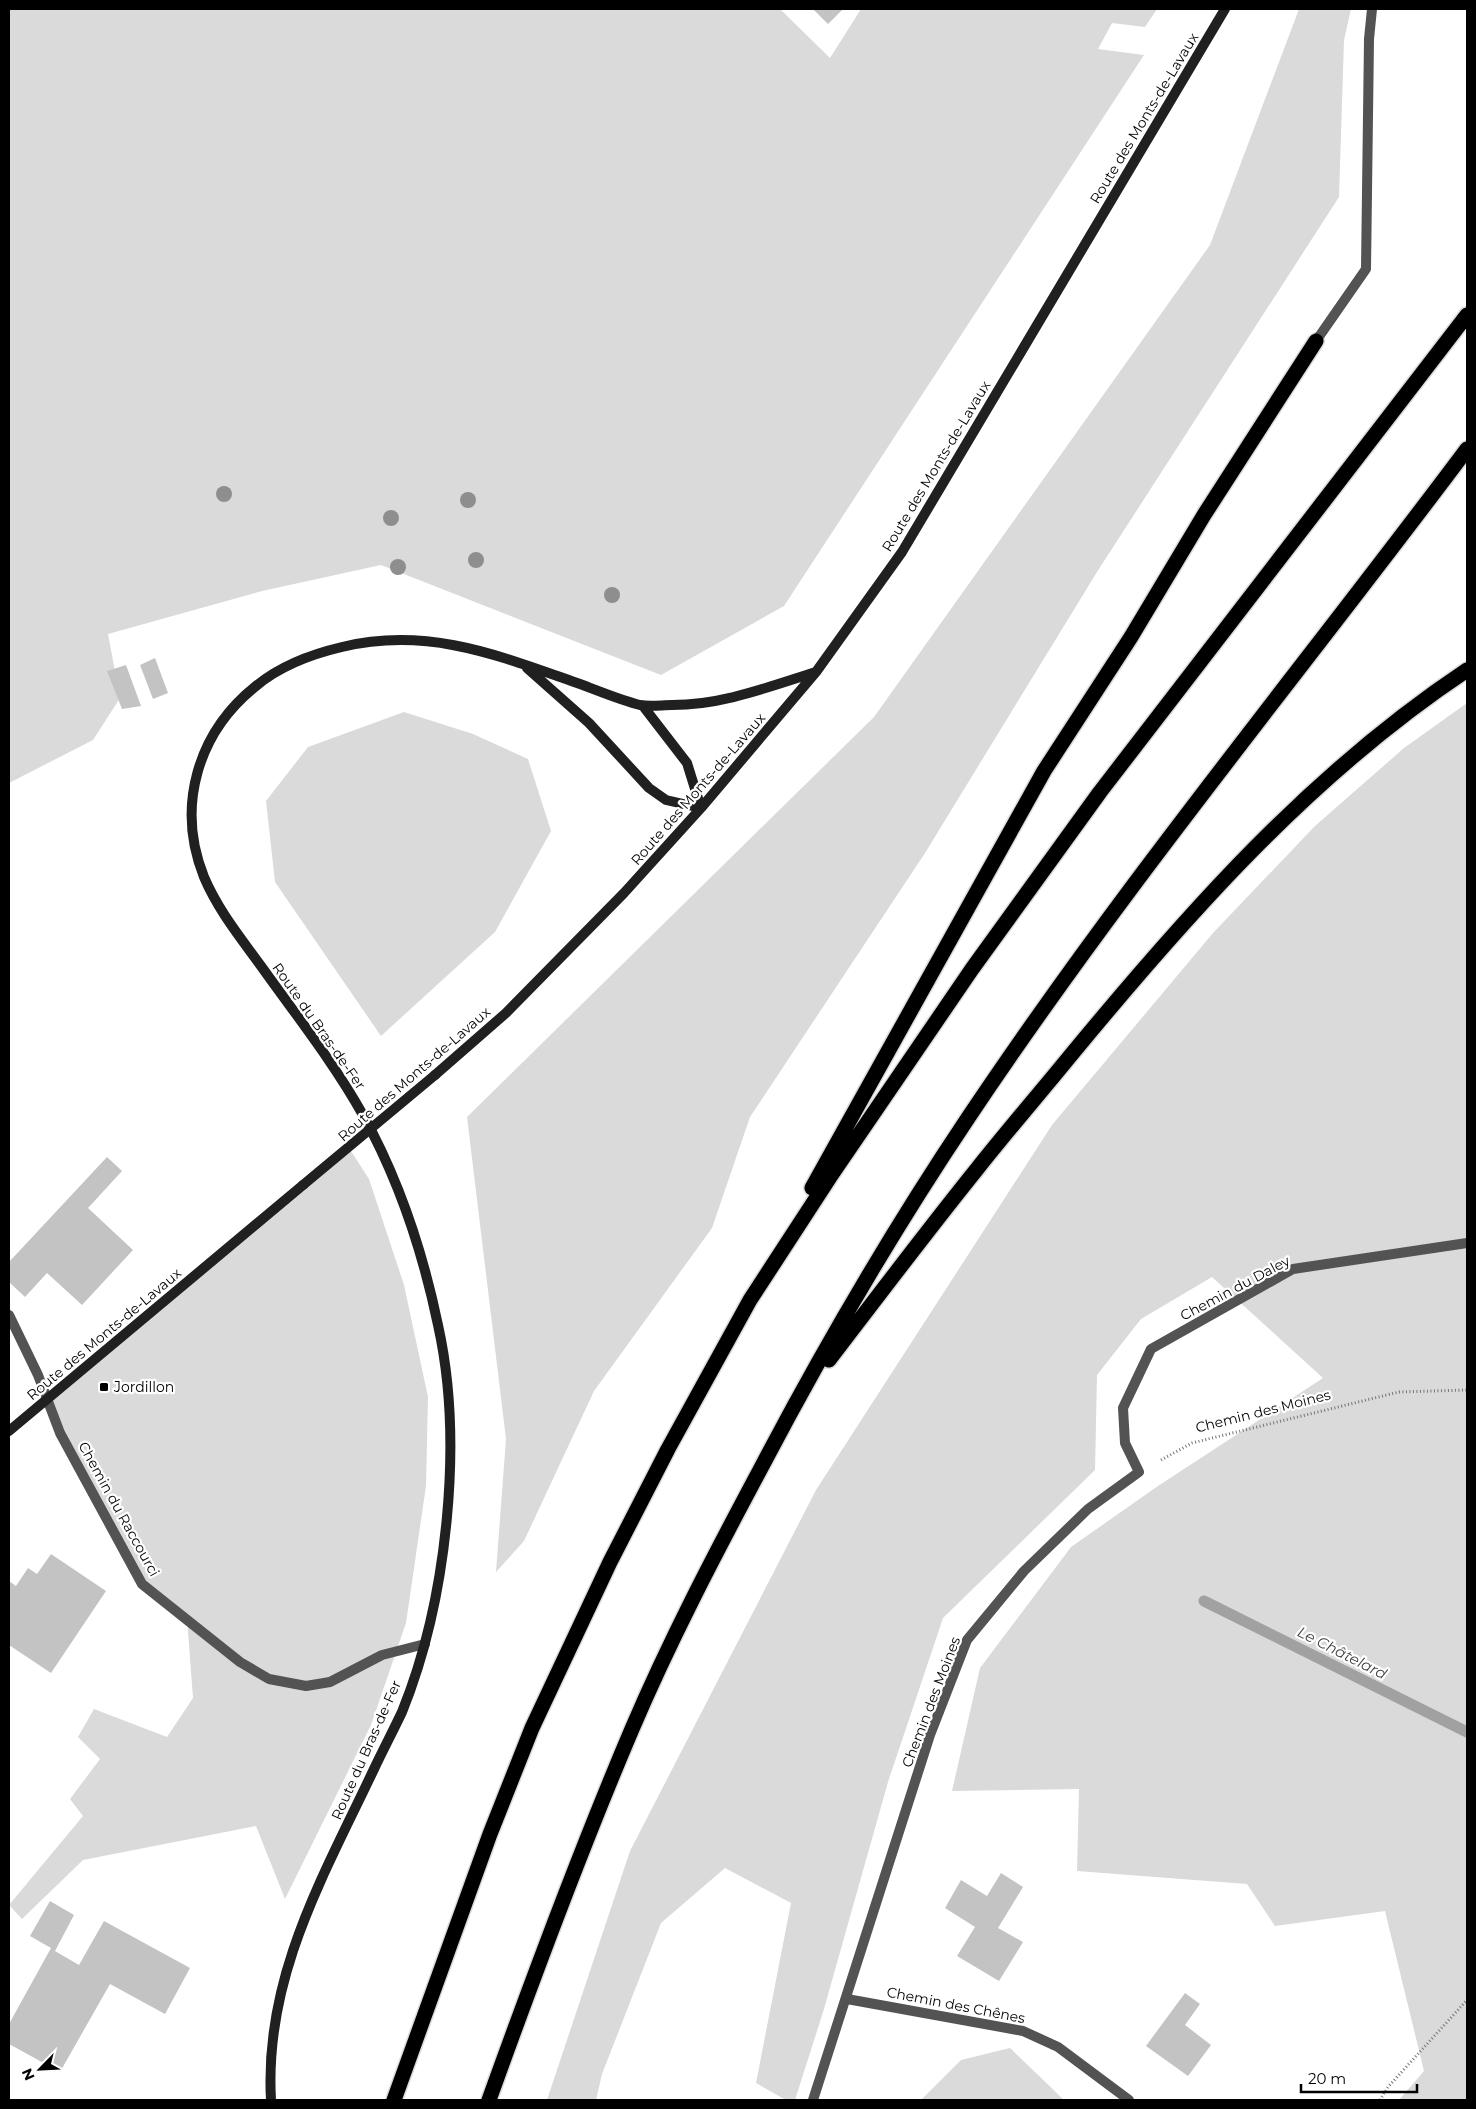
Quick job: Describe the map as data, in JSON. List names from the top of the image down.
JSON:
{
  "streets": {
    "street": [
      "Route des Monts-de-Lavaux",
      "Route du Bras-de-Fer",
      "Chemin du Daley",
      "Chemin des Moines",
      "Chemin du Raccourci",
      "Chemin des Chênes"
    ]
  },
  "crossings": [
    ["Route des Monts-de-Lavaux", "Route du Bras-de-Fer"],
    ["Route des Monts-de-Lavaux", "Chemin du Raccourci"],
    ["Route du Bras-de-Fer", "Chemin du Raccourci"],
    ["Chemin du Daley", "Chemin des Moines"],
    ["Chemin des Moines", "Chemin des Chênes"]
  ],
  "water": ["Le Châtelard"],
  "places": {
    "transit": ["Jordillon"]
  },
  "scale_bar": "20 m",
  "north": "bottom left"
}
